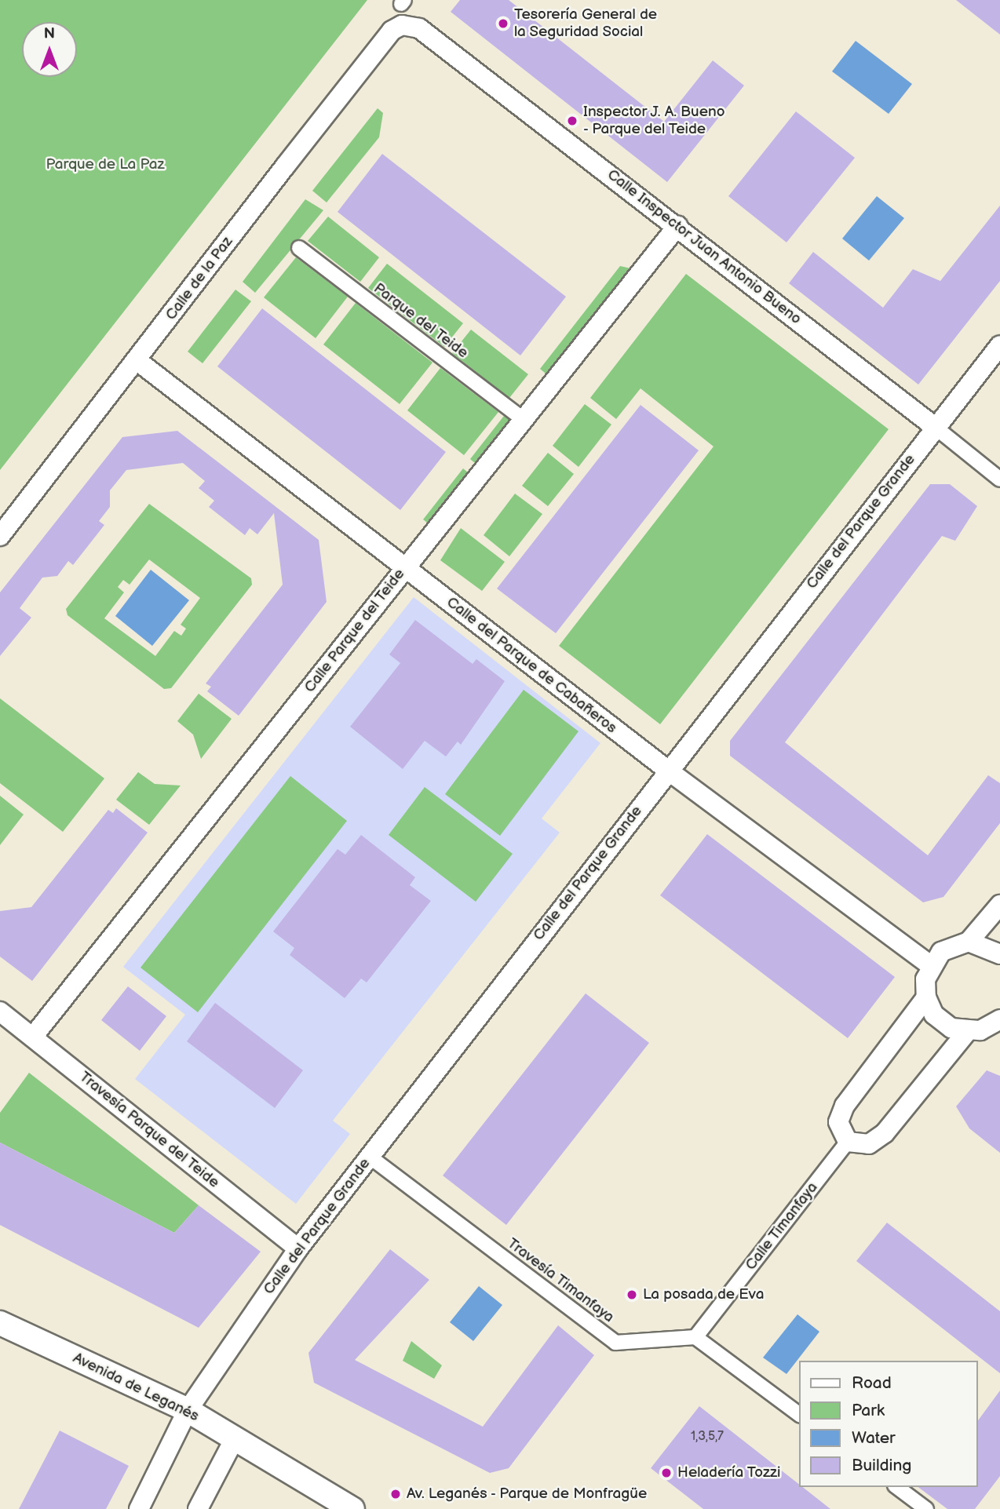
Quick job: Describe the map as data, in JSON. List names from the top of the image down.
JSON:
{
  "streets": {
    "street": [
      "Calle Inspector Juan Antonio Bueno",
      "Calle de la Paz",
      "Parque del Teide",
      "Calle del Parque Grande",
      "Calle Parque del Teide",
      "Calle del Parque de Cabañeros",
      "Travesía Parque del Teide",
      "Calle Timanfaya",
      "Travesía Timanfaya",
      "Avenida de Leganés"
    ]
  },
  "crossings": [
    ["Calle Inspector Juan Antonio Bueno", "Calle de la Paz"],
    ["Calle Inspector Juan Antonio Bueno", "Calle del Parque Grande"],
    ["Calle Inspector Juan Antonio Bueno", "Calle Parque del Teide"],
    ["Calle de la Paz", "Calle del Parque de Cabañeros"],
    ["Parque del Teide", "Calle Parque del Teide"],
    ["Calle del Parque Grande", "Calle del Parque de Cabañeros"],
    ["Calle del Parque Grande", "Travesía Parque del Teide"],
    ["Calle del Parque Grande", "Travesía Timanfaya"],
    ["Calle del Parque Grande", "Avenida de Leganés"],
    ["Calle Parque del Teide", "Calle del Parque de Cabañeros"],
    ["Calle Parque del Teide", "Travesía Parque del Teide"],
    ["Calle Timanfaya", "Travesía Timanfaya"]
  ],
  "parks": ["Parque de La Paz"],
  "places": [
    "Tesorería General de la Seguridad Social",
    "Inspector J. A. Bueno - Parque del Teide",
    "La posada de Eva",
    "Heladería Tozzi",
    "Av. Leganés - Parque de Monfragüe"
  ],
  "house_numbers": ["1,3,5,7"],
  "legend": [
    "Road",
    "Park",
    "Water",
    "Building"
  ],
  "north": "top"
}
